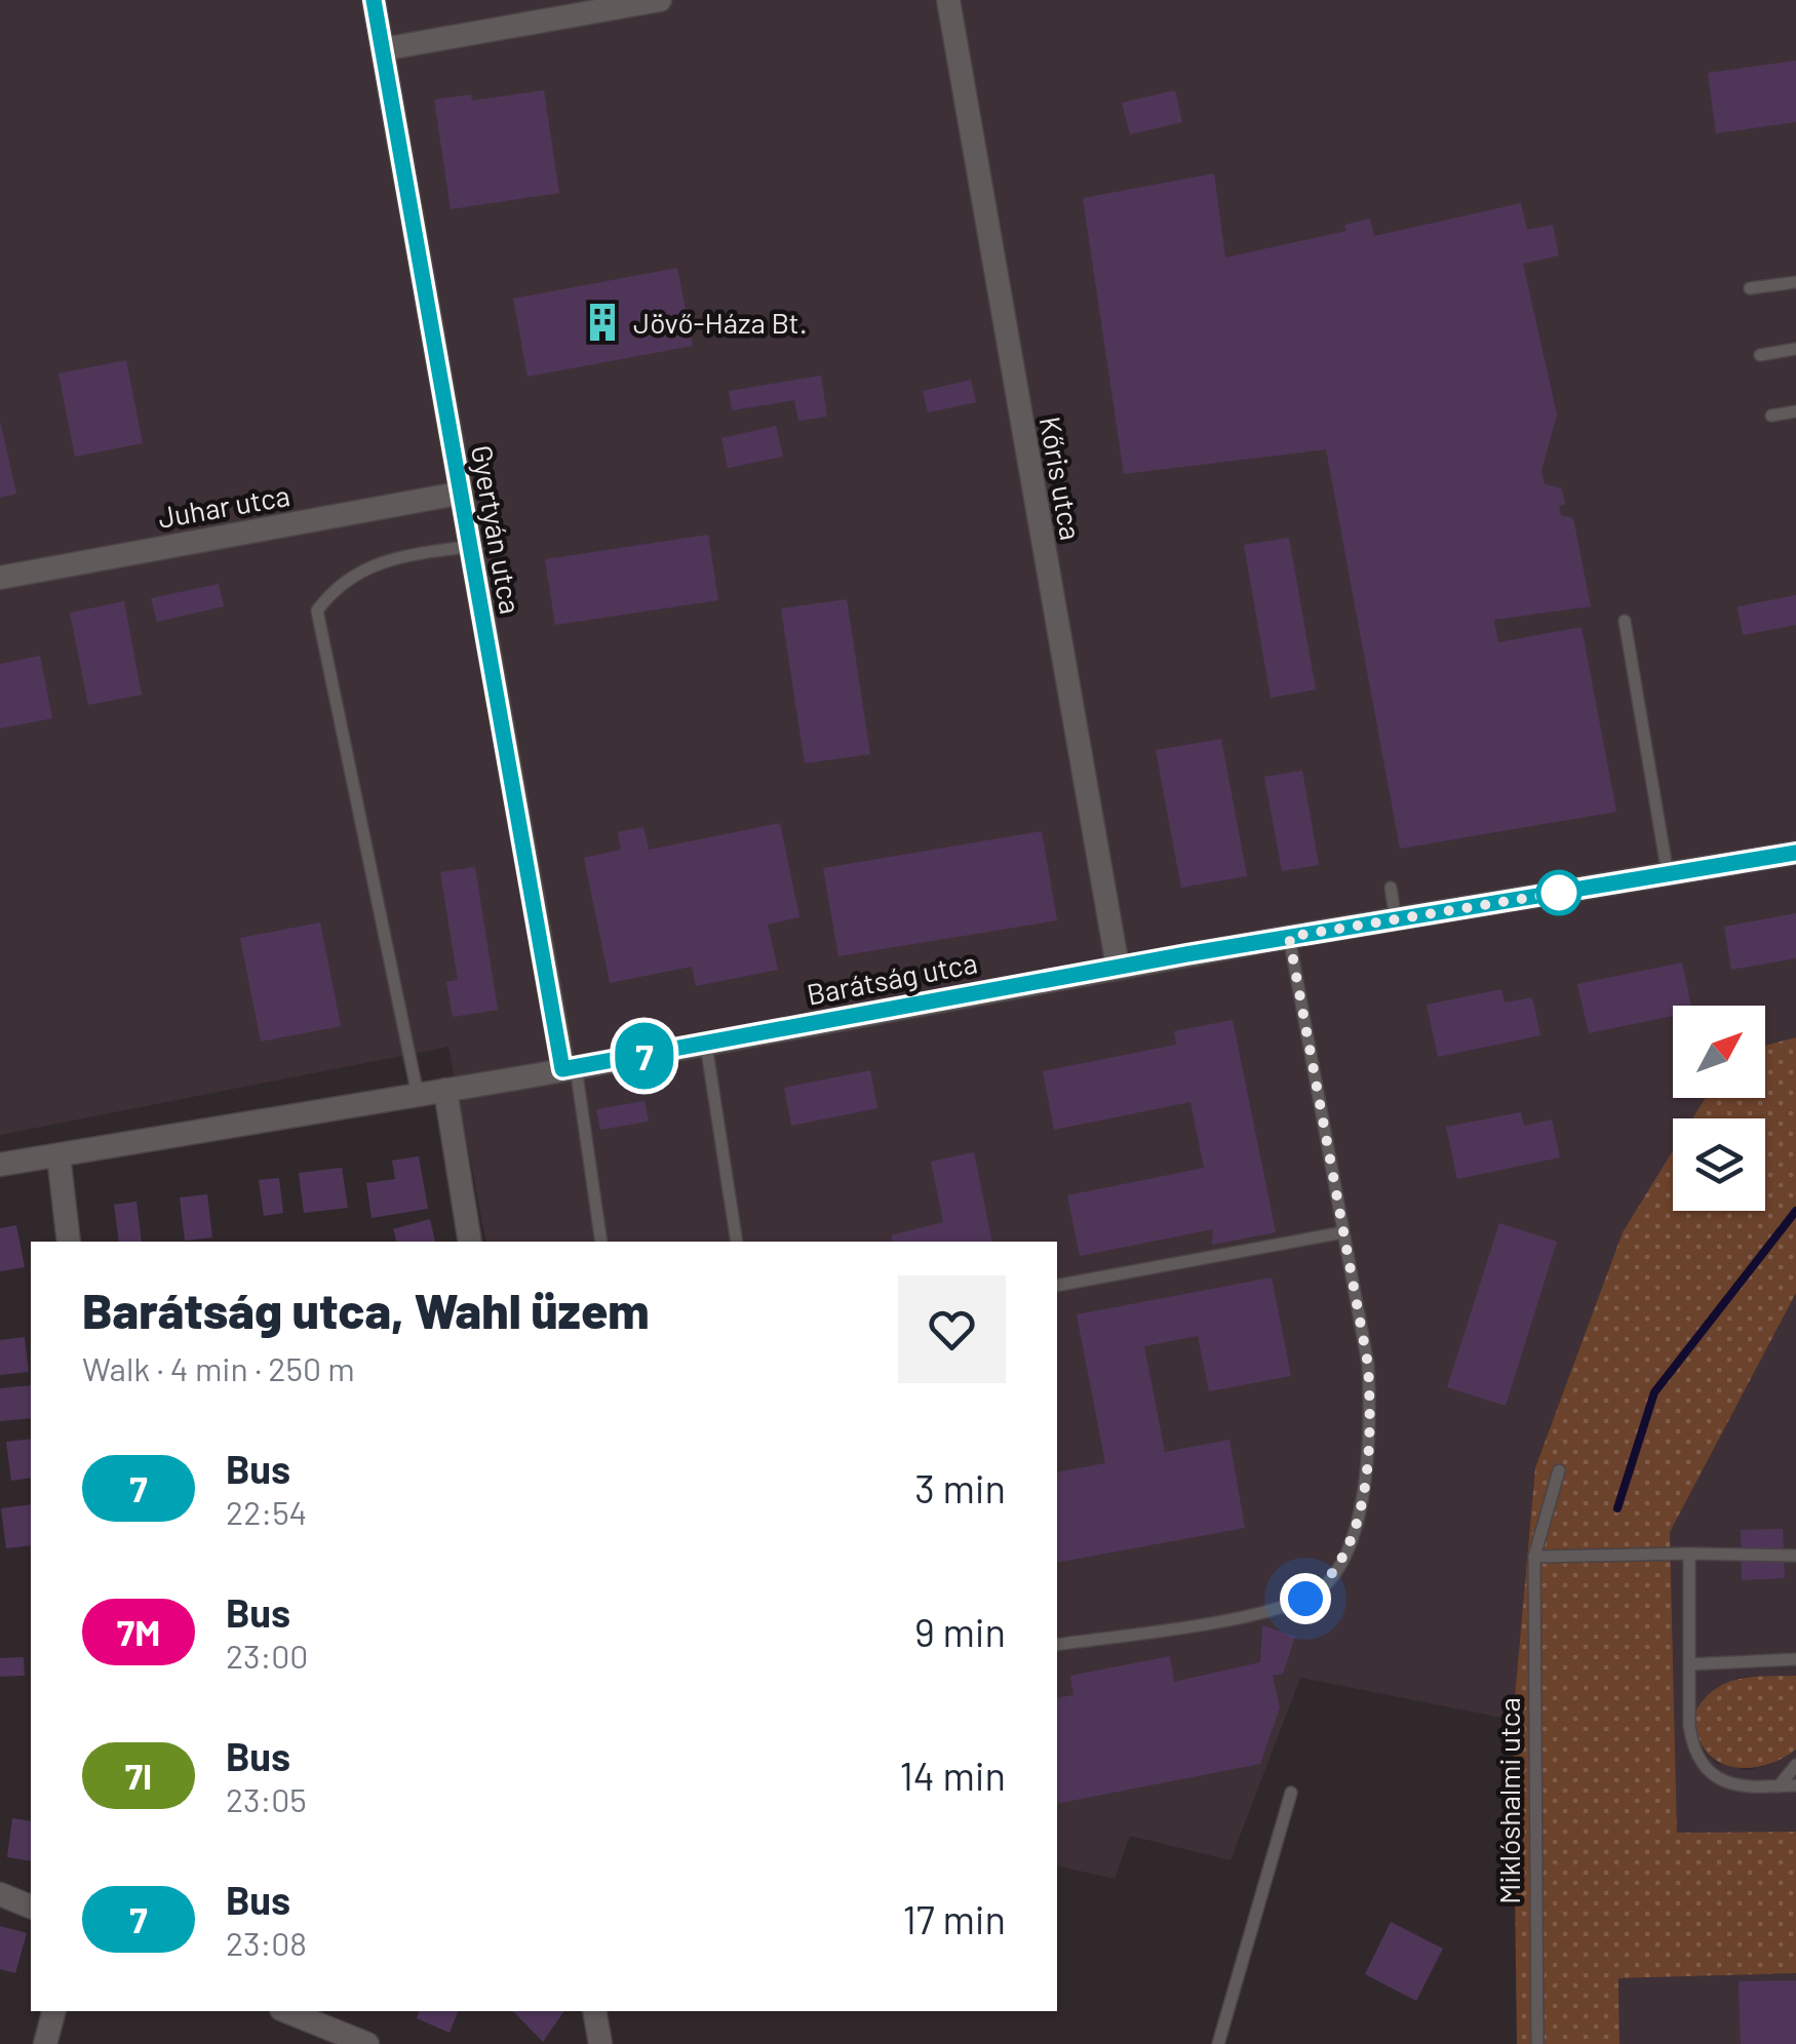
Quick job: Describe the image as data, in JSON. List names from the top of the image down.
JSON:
{
  "streets": {
    "street": [
      "Kőris utca",
      "Juhar utca",
      "Gyertyán utca",
      "Barátság utca"
    ],
    "lane": ["Miklóshalmi utca"]
  },
  "crossings": [
    ["Kőris utca", "Barátság utca"],
    ["Juhar utca", "Gyertyán utca"],
    ["Gyertyán utca", "Barátság utca"]
  ],
  "places": {
    "building": ["Jövő-Háza Bt."]
  },
  "lines": ["bus line 7"],
  "north": "top right",
  "page": {
    "on_map": "7",
    "heading": ["Barátság utca, Wahl üzem", "Walk · 4 min · 250 m"],
    "list": [
      {
        "mark": "7",
        "name": "Bus",
        "note": "22:54",
        "value": "3 min"
      },
      {
        "mark": "7M",
        "name": "Bus",
        "note": "23:00",
        "value": "9 min"
      },
      {
        "mark": "7I",
        "name": "Bus",
        "note": "23:05",
        "value": "14 min"
      },
      {
        "mark": "7",
        "name": "Bus",
        "note": "23:08",
        "value": "17 min"
      }
    ]
  }
}
